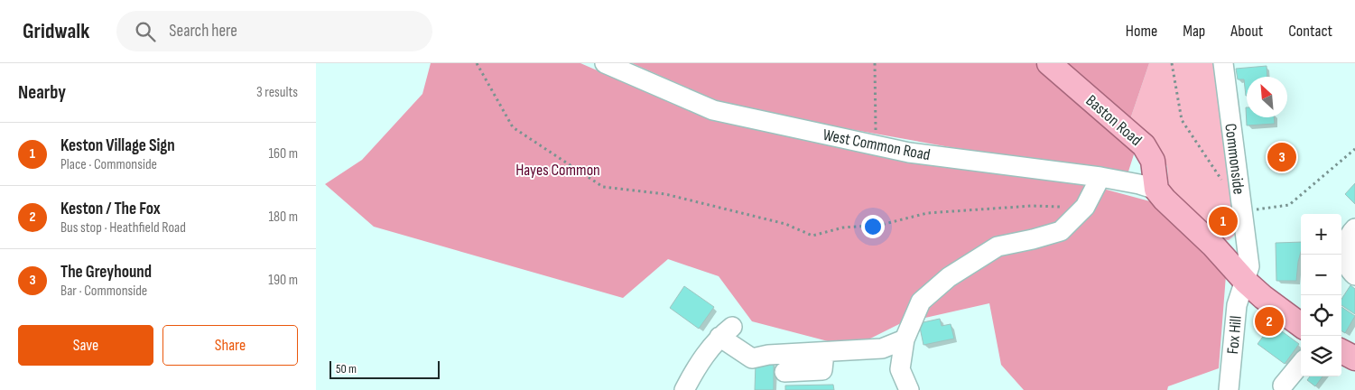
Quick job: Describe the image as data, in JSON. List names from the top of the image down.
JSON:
{
  "streets": {
    "main road": ["Baston Road"],
    "street": ["West Common Road", "Commonside", "Fox Hill"]
  },
  "crossings": [
    ["Baston Road", "West Common Road"],
    ["Commonside", "Fox Hill"]
  ],
  "parks": ["Hayes Common"],
  "scale_bar": "50 m",
  "north": "top left",
  "page": {
    "header": "Gridwalk",
    "search": "Search here",
    "nav": [
      "Home",
      "Map",
      "About",
      "Contact"
    ],
    "heading": ["Nearby", "3 results"],
    "list": [
      {
        "mark": "1",
        "name": "Keston Village Sign",
        "note": "Place · Commonside",
        "value": "160 m"
      },
      {
        "mark": "2",
        "name": "Keston / The Fox",
        "note": "Bus stop · Heathfield Road",
        "value": "180 m"
      },
      {
        "mark": "3",
        "name": "The Greyhound",
        "note": "Bar · Commonside",
        "value": "190 m"
      }
    ],
    "pins": ["3", "1", "2"],
    "map_buttons": ["+", "−"],
    "buttons": ["Save", "Share"],
    "scale": "50 m"
  }
}
